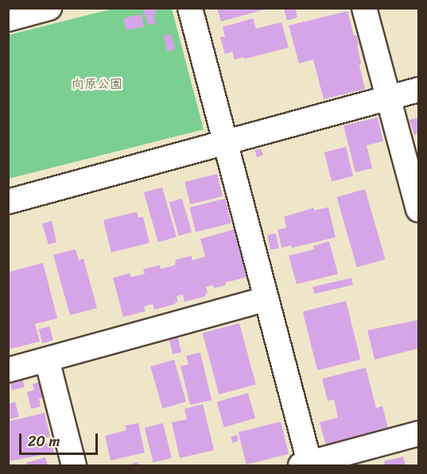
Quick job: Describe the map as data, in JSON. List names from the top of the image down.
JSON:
{
  "parks": ["向原公園"],
  "scale_bar": "20 m"
}
